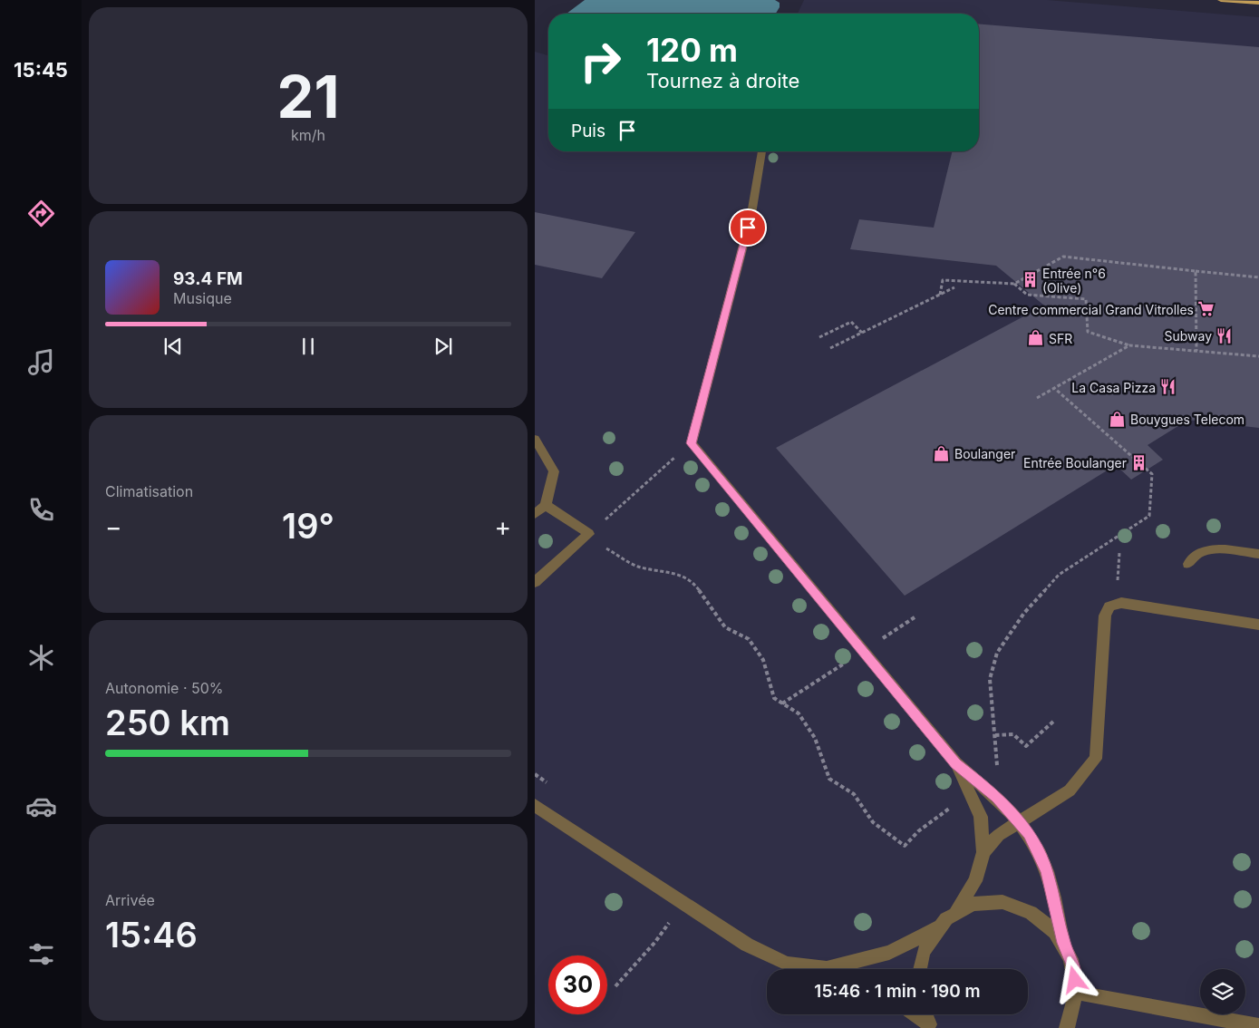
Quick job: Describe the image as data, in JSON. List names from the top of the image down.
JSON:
{
  "places": {
    "building": ["Entrée n°6 (Olive)", "Entrée Boulanger"],
    "supermarket": ["Centre commercial Grand Vitrolles"],
    "restaurant": ["Subway", "La Casa Pizza"],
    "shop": ["SFR", "Bouygues Telecom", "Boulanger"]
  },
  "page": {
    "tabs": "15:45",
    "tile": [
      ["21", "km/h"],
      "Climatisation",
      ["Autonomie · 50%", "250 km"],
      ["Arrivée", "15:46"]
    ],
    "turn": ["120 m", "Tournez à droite"],
    "then": "Puis",
    "song": ["93.4 FM", "Musique"],
    "heat": ["−", "19°", "+"],
    "limit": "30",
    "trip": "15:46 · 1 min · 190 m"
  }
}
